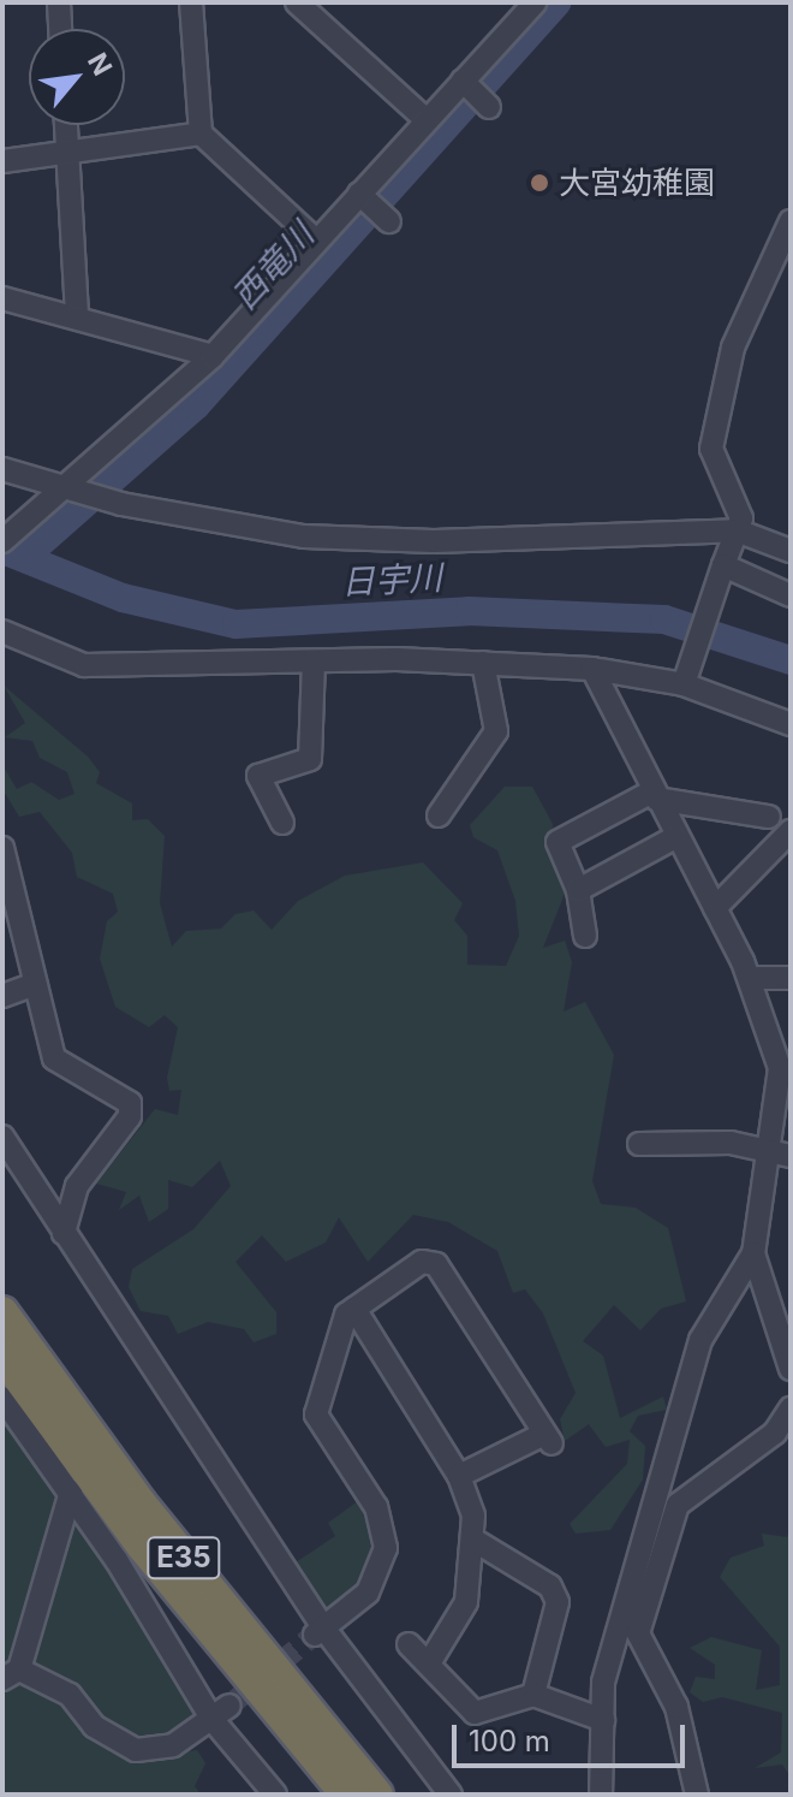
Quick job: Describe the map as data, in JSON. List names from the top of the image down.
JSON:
{
  "streets": {
    "highway": ["E35"]
  },
  "water": ["西竜川", "日宇川"],
  "places": ["大宮幼稚園"],
  "scale_bar": "100 m",
  "north": "top right"
}
